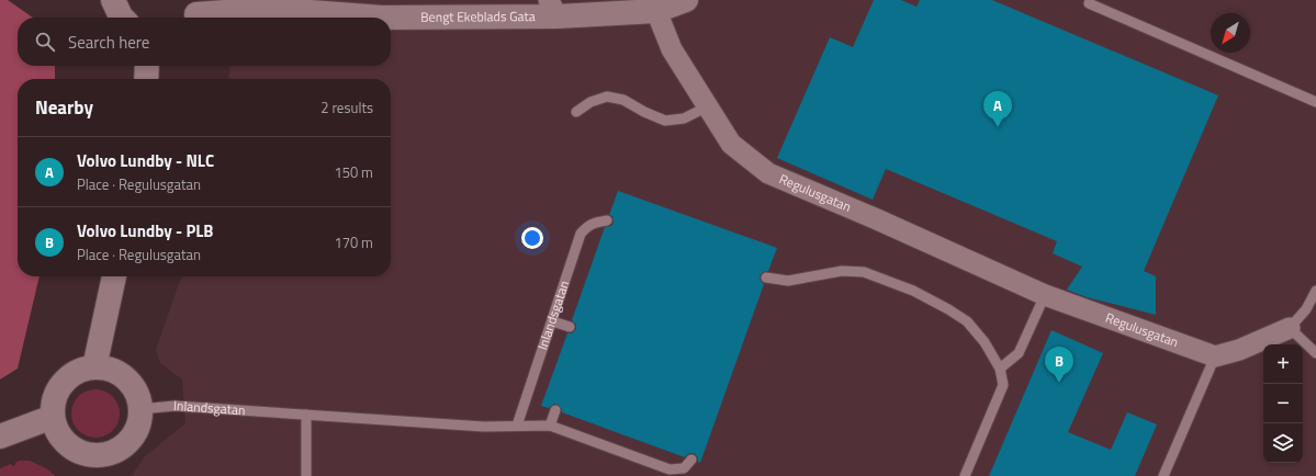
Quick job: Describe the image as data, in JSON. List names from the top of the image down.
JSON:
{
  "streets": {
    "street": ["Bengt Ekeblads Gata", "Regulusgatan"],
    "lane": ["Inlandsgatan"]
  },
  "crossings": [
    ["Bengt Ekeblads Gata", "Regulusgatan"]
  ],
  "north": "bottom left",
  "page": {
    "search": "Search here",
    "heading": ["Nearby", "2 results"],
    "pins": ["A", "B"],
    "list": [
      {
        "mark": "A",
        "name": "Volvo Lundby - NLC",
        "note": "Place · Regulusgatan",
        "value": "150 m"
      },
      {
        "mark": "B",
        "name": "Volvo Lundby - PLB",
        "note": "Place · Regulusgatan",
        "value": "170 m"
      }
    ],
    "map_buttons": ["+", "−"]
  }
}
